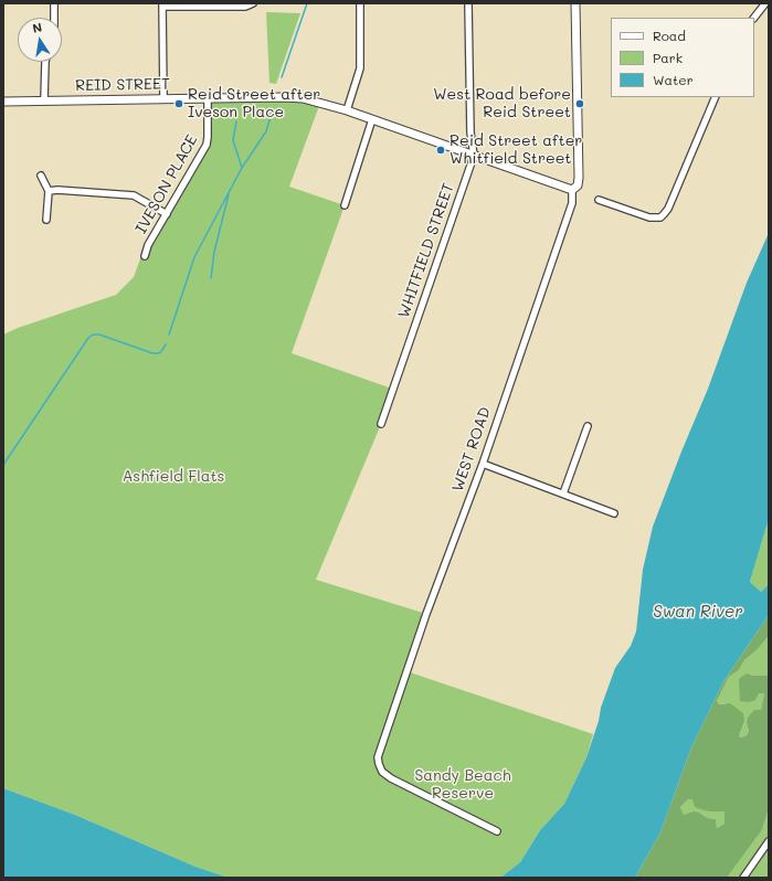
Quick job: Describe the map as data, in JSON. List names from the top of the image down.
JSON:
{
  "streets": {
    "street": [
      "REID STREET",
      "IVESON PLACE",
      "WHITFIELD STREET",
      "WEST ROAD"
    ]
  },
  "crossings": [
    ["REID STREET", "IVESON PLACE"],
    ["REID STREET", "WHITFIELD STREET"],
    ["REID STREET", "WEST ROAD"]
  ],
  "water": ["Swan River"],
  "parks": ["Ashfield Flats", "Sandy Beach Reserve"],
  "places": ["Reid Street after Iveson Place", "West Road before Reid Street", "Reid Street after Whitfield Street"],
  "legend": ["Road", "Park", "Water"],
  "north": "top"
}
